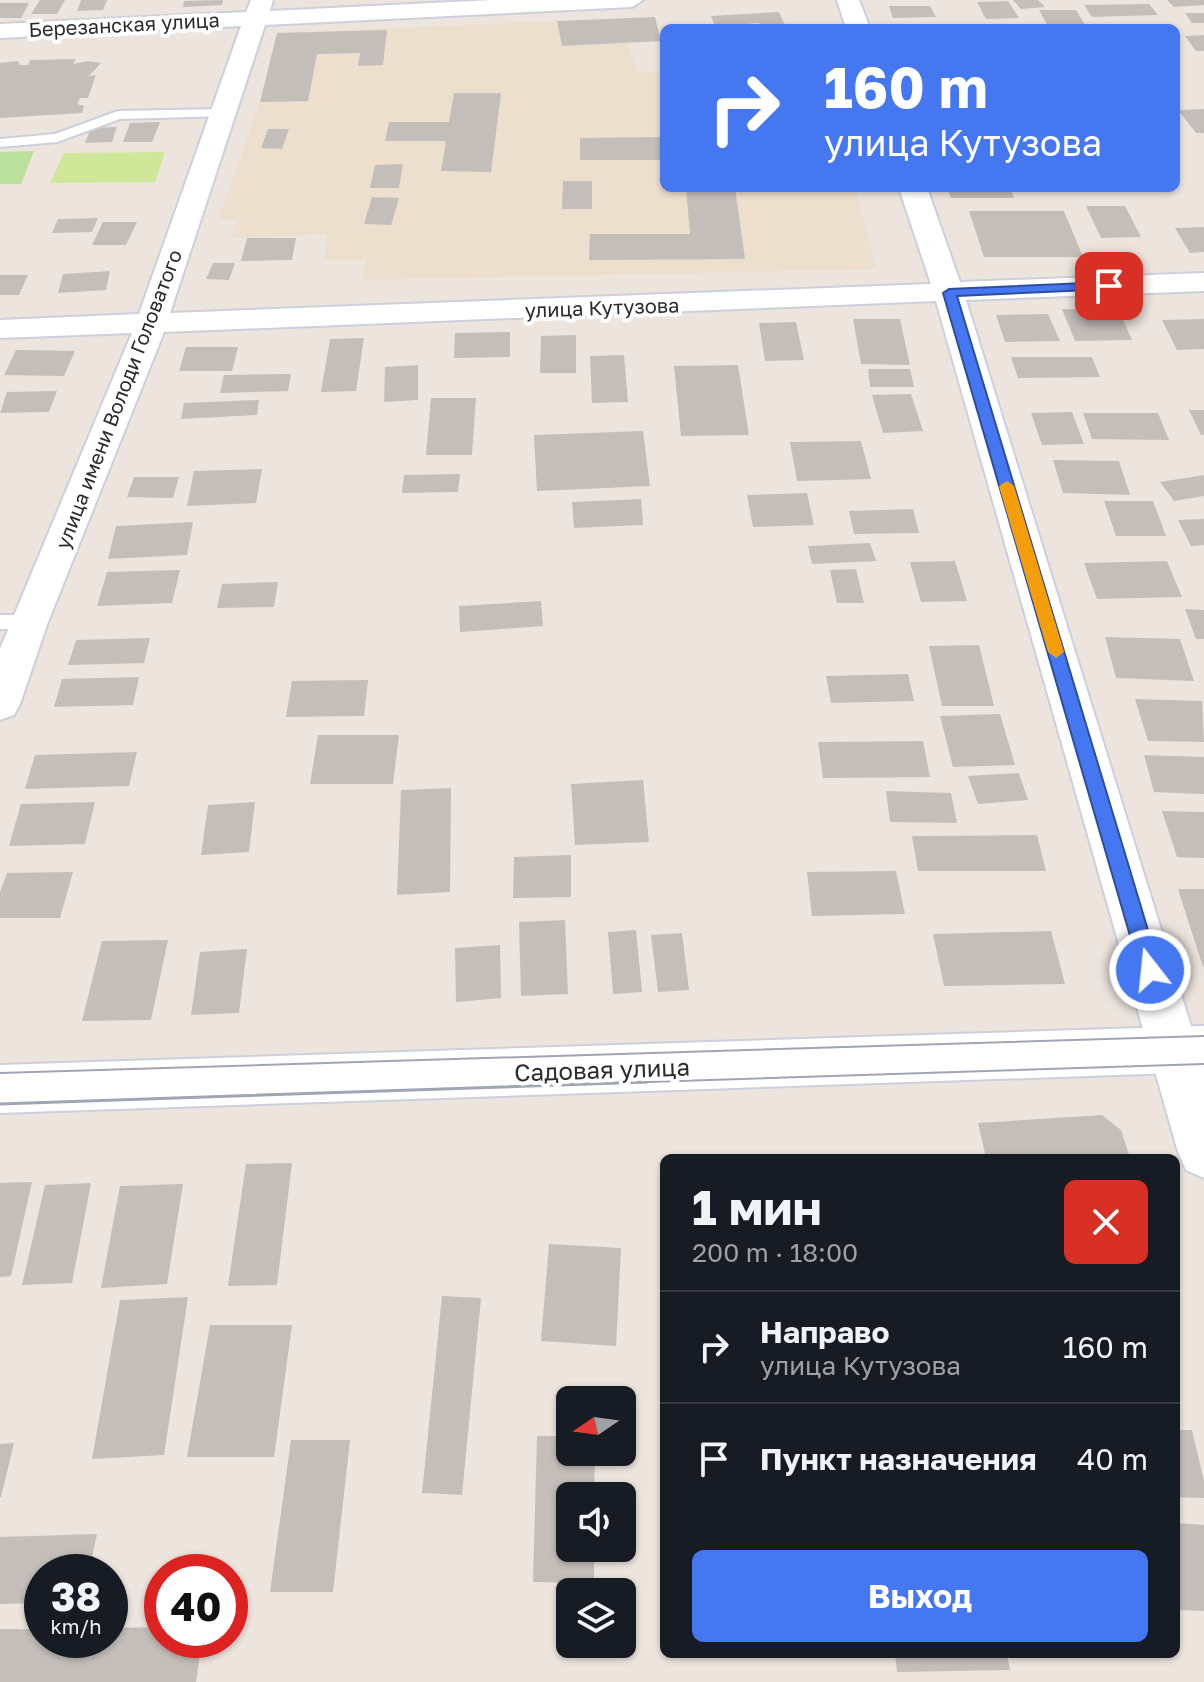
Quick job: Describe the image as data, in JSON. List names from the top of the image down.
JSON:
{
  "streets": {
    "street": [
      "Березанская улица",
      "улица Кутузова",
      "улица имени Володи Головатого",
      "Садовая улица"
    ]
  },
  "crossings": [
    ["Березанская улица", "улица имени Володи Головатого"],
    ["улица Кутузова", "улица имени Володи Головатого"]
  ],
  "north": "left",
  "page": {
    "turn": ["160 m", "улица Кутузова"],
    "heading": ["1 мин", "200 m · 18:00"],
    "list": [
      {
        "name": "Направо",
        "note": "улица Кутузова",
        "value": "160 m"
      },
      {
        "name": "Пункт назначения",
        "value": "40 m"
      }
    ],
    "buttons": "Выход",
    "speed": "38 km/h",
    "limit": "40"
  }
}
